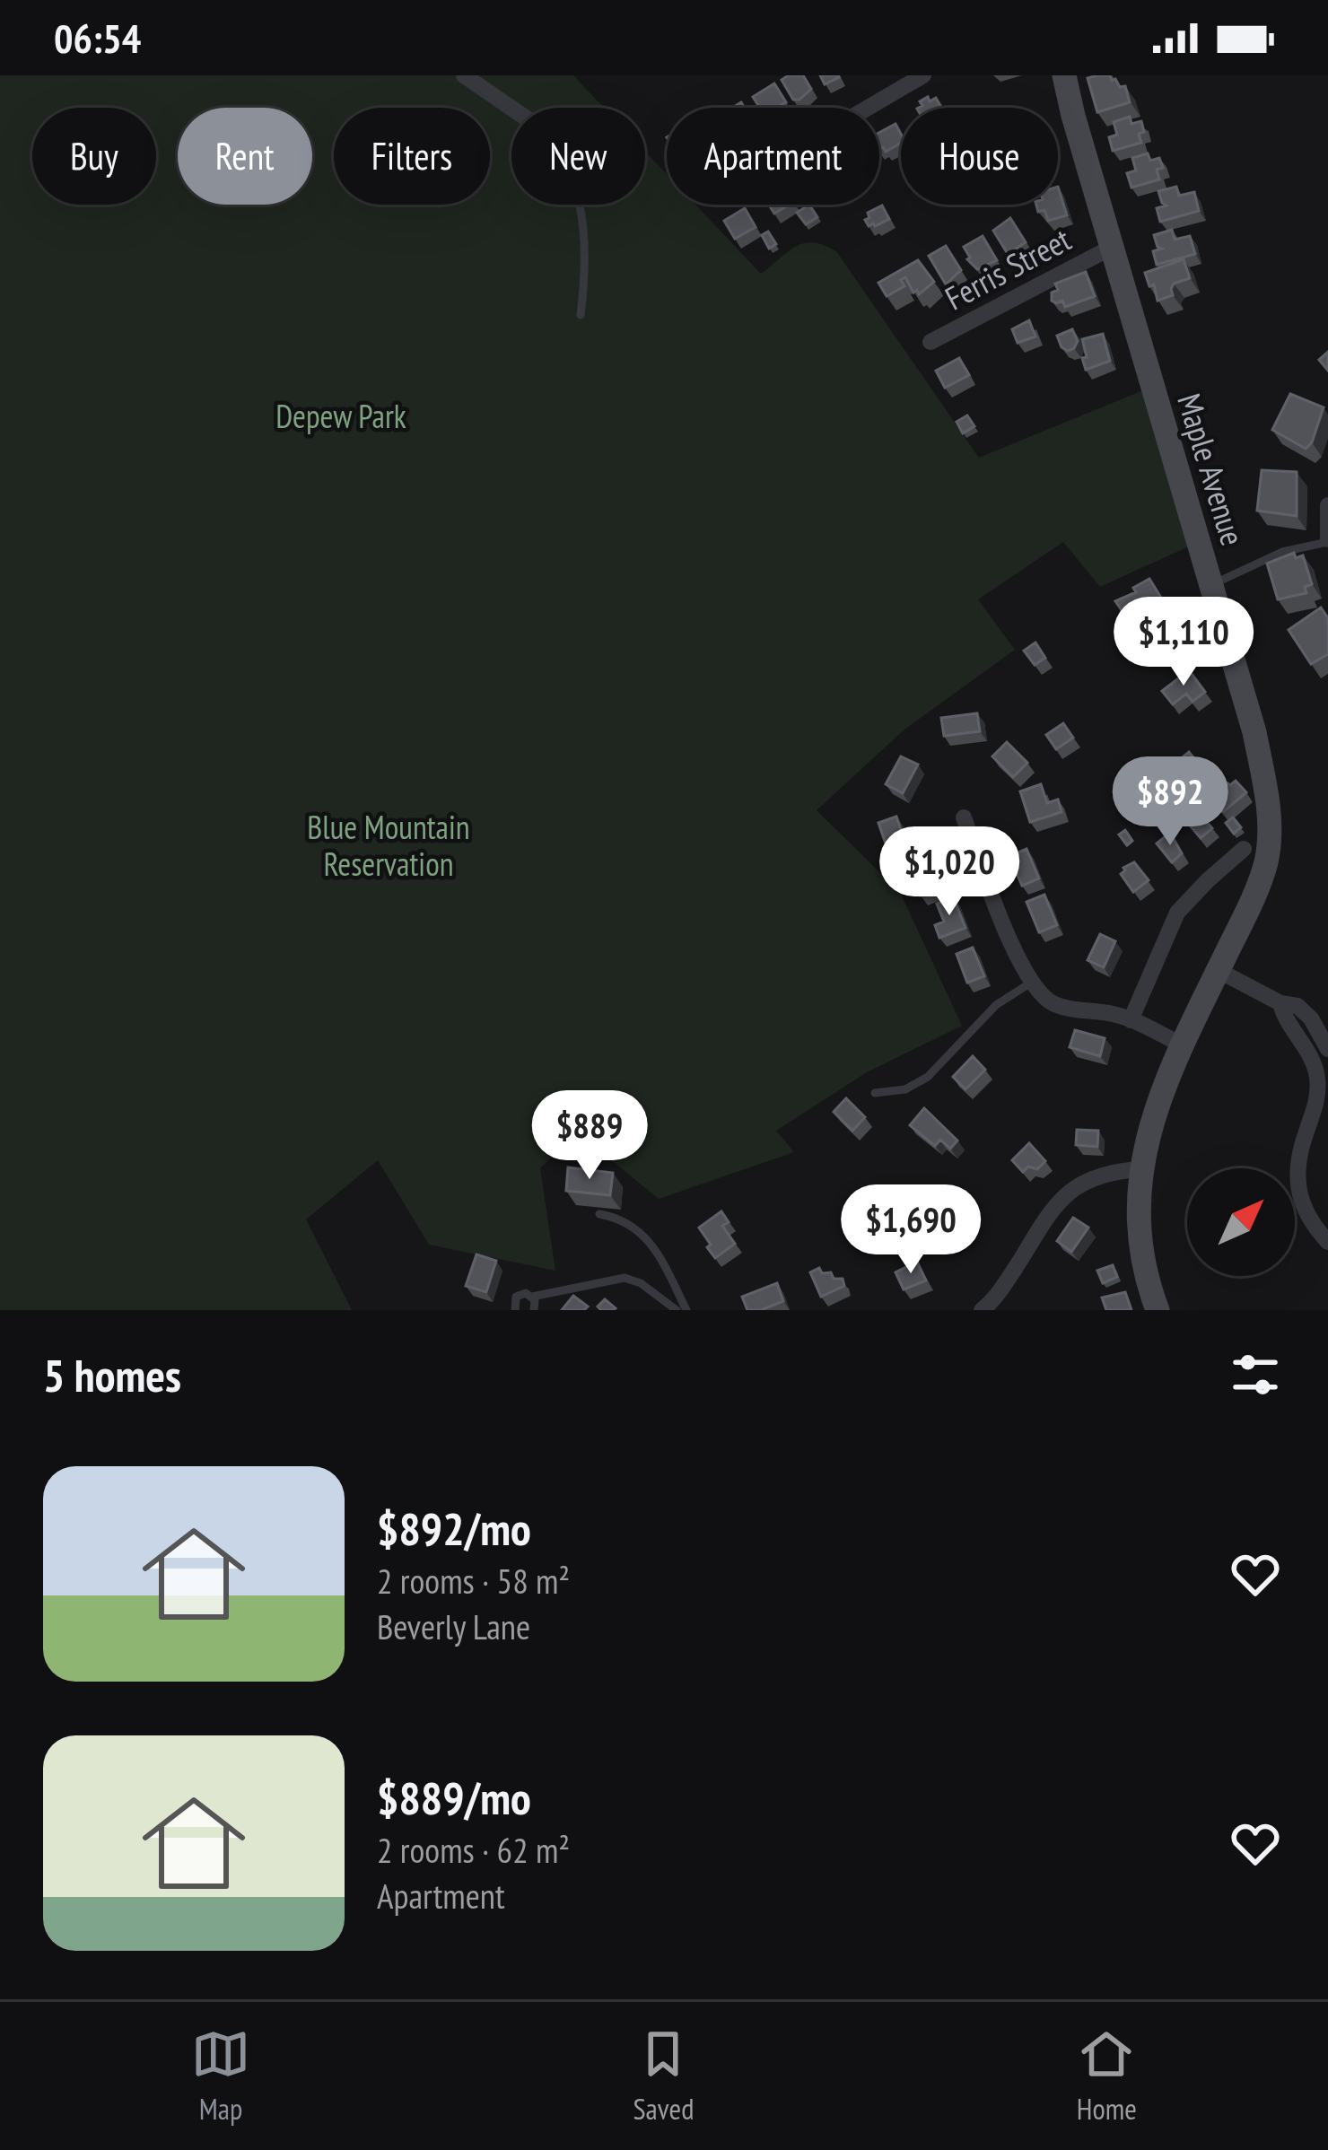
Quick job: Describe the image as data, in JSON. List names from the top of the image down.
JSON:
{
  "streets": {
    "street": ["Ferris Street", "Maple Avenue"]
  },
  "crossings": [
    ["Ferris Street", "Maple Avenue"]
  ],
  "parks": ["Depew Park", "Blue Mountain Reservation"],
  "north": "top right",
  "page": {
    "status": "06:54",
    "chip": [
      "Buy",
      "Rent",
      "Filters",
      "New",
      "Apartment",
      "House"
    ],
    "price": [
      "$1,110",
      "$892",
      "$1,020",
      "$889",
      "$1,690"
    ],
    "heading": "5 homes",
    "list": [
      {
        "name": "$892/mo",
        "note": "2 rooms · 58 m² · Beverly Lane"
      },
      {
        "name": "$889/mo",
        "note": "2 rooms · 62 m² · Apartment"
      }
    ],
    "tabs": ["Map", "Saved", "Home"]
  }
}
